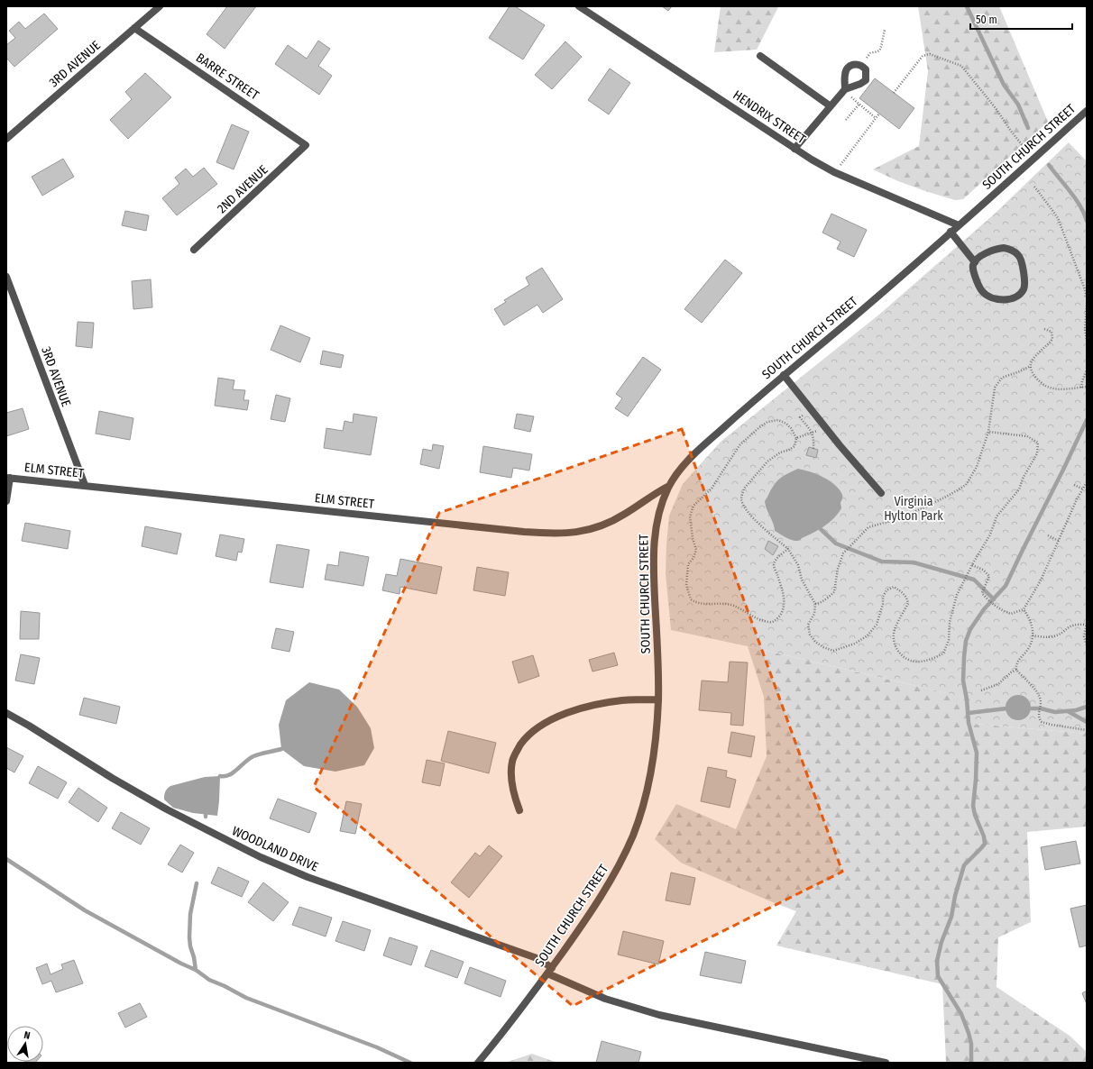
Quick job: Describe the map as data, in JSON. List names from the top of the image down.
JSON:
{
  "streets": {
    "street": [
      "3RD AVENUE",
      "BARRE STREET",
      "HENDRIX STREET",
      "SOUTH CHURCH STREET",
      "2ND AVENUE",
      "ELM STREET",
      "WOODLAND DRIVE"
    ]
  },
  "crossings": [
    ["3RD AVENUE", "BARRE STREET"],
    ["3RD AVENUE", "ELM STREET"],
    ["BARRE STREET", "2ND AVENUE"],
    ["HENDRIX STREET", "SOUTH CHURCH STREET"],
    ["SOUTH CHURCH STREET", "ELM STREET"],
    ["SOUTH CHURCH STREET", "WOODLAND DRIVE"]
  ],
  "parks": ["Virginia Hylton Park"],
  "scale_bar": "50 m",
  "north": "top"
}
